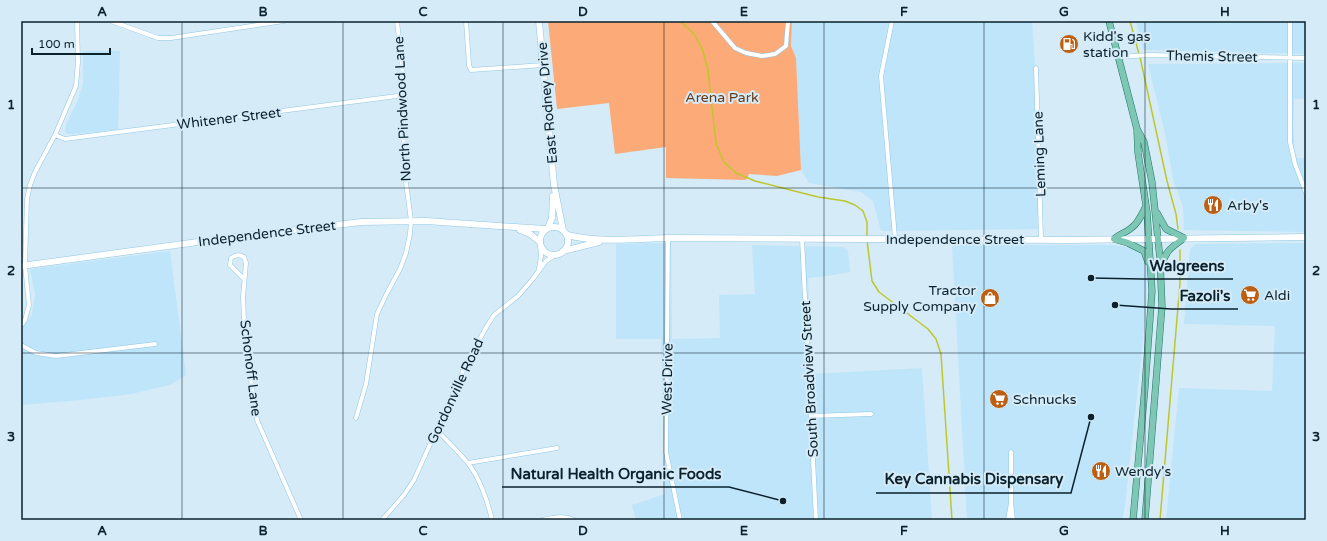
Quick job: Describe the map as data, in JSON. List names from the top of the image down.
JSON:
{
  "streets": {
    "street": [
      "Themis Street",
      "East Rodney Drive",
      "North Pindwood Lane",
      "Whitener Street",
      "Leming Lane",
      "Independence Street",
      "Schonoff Lane",
      "West Drive",
      "South Broadview Street",
      "Gordonville Road"
    ]
  },
  "crossings": [
    ["East Rodney Drive", "Independence Street"],
    ["East Rodney Drive", "Gordonville Road"],
    ["North Pindwood Lane", "Whitener Street"],
    ["North Pindwood Lane", "Independence Street"],
    ["Leming Lane", "Independence Street"],
    ["Independence Street", "West Drive"],
    ["Independence Street", "South Broadview Street"],
    ["Independence Street", "Gordonville Road"]
  ],
  "parks": ["Arena Park"],
  "places": {
    "fuel station": ["Kidd's gas station"],
    "restaurant": ["Arby's", "Wendy's"],
    "other": [
      "Walgreens",
      "Fazoli's",
      "Key Cannabis Dispensary",
      "Natural Health Organic Foods"
    ],
    "supermarket": ["Aldi", "Schnucks"],
    "shop": ["Tractor Supply Company"]
  },
  "scale_bar": "100 m",
  "grid": {
    "columns": [
      "A",
      "B",
      "C",
      "D",
      "E",
      "F",
      "G",
      "H"
    ],
    "rows": ["1", "2", "3"]
  }
}
